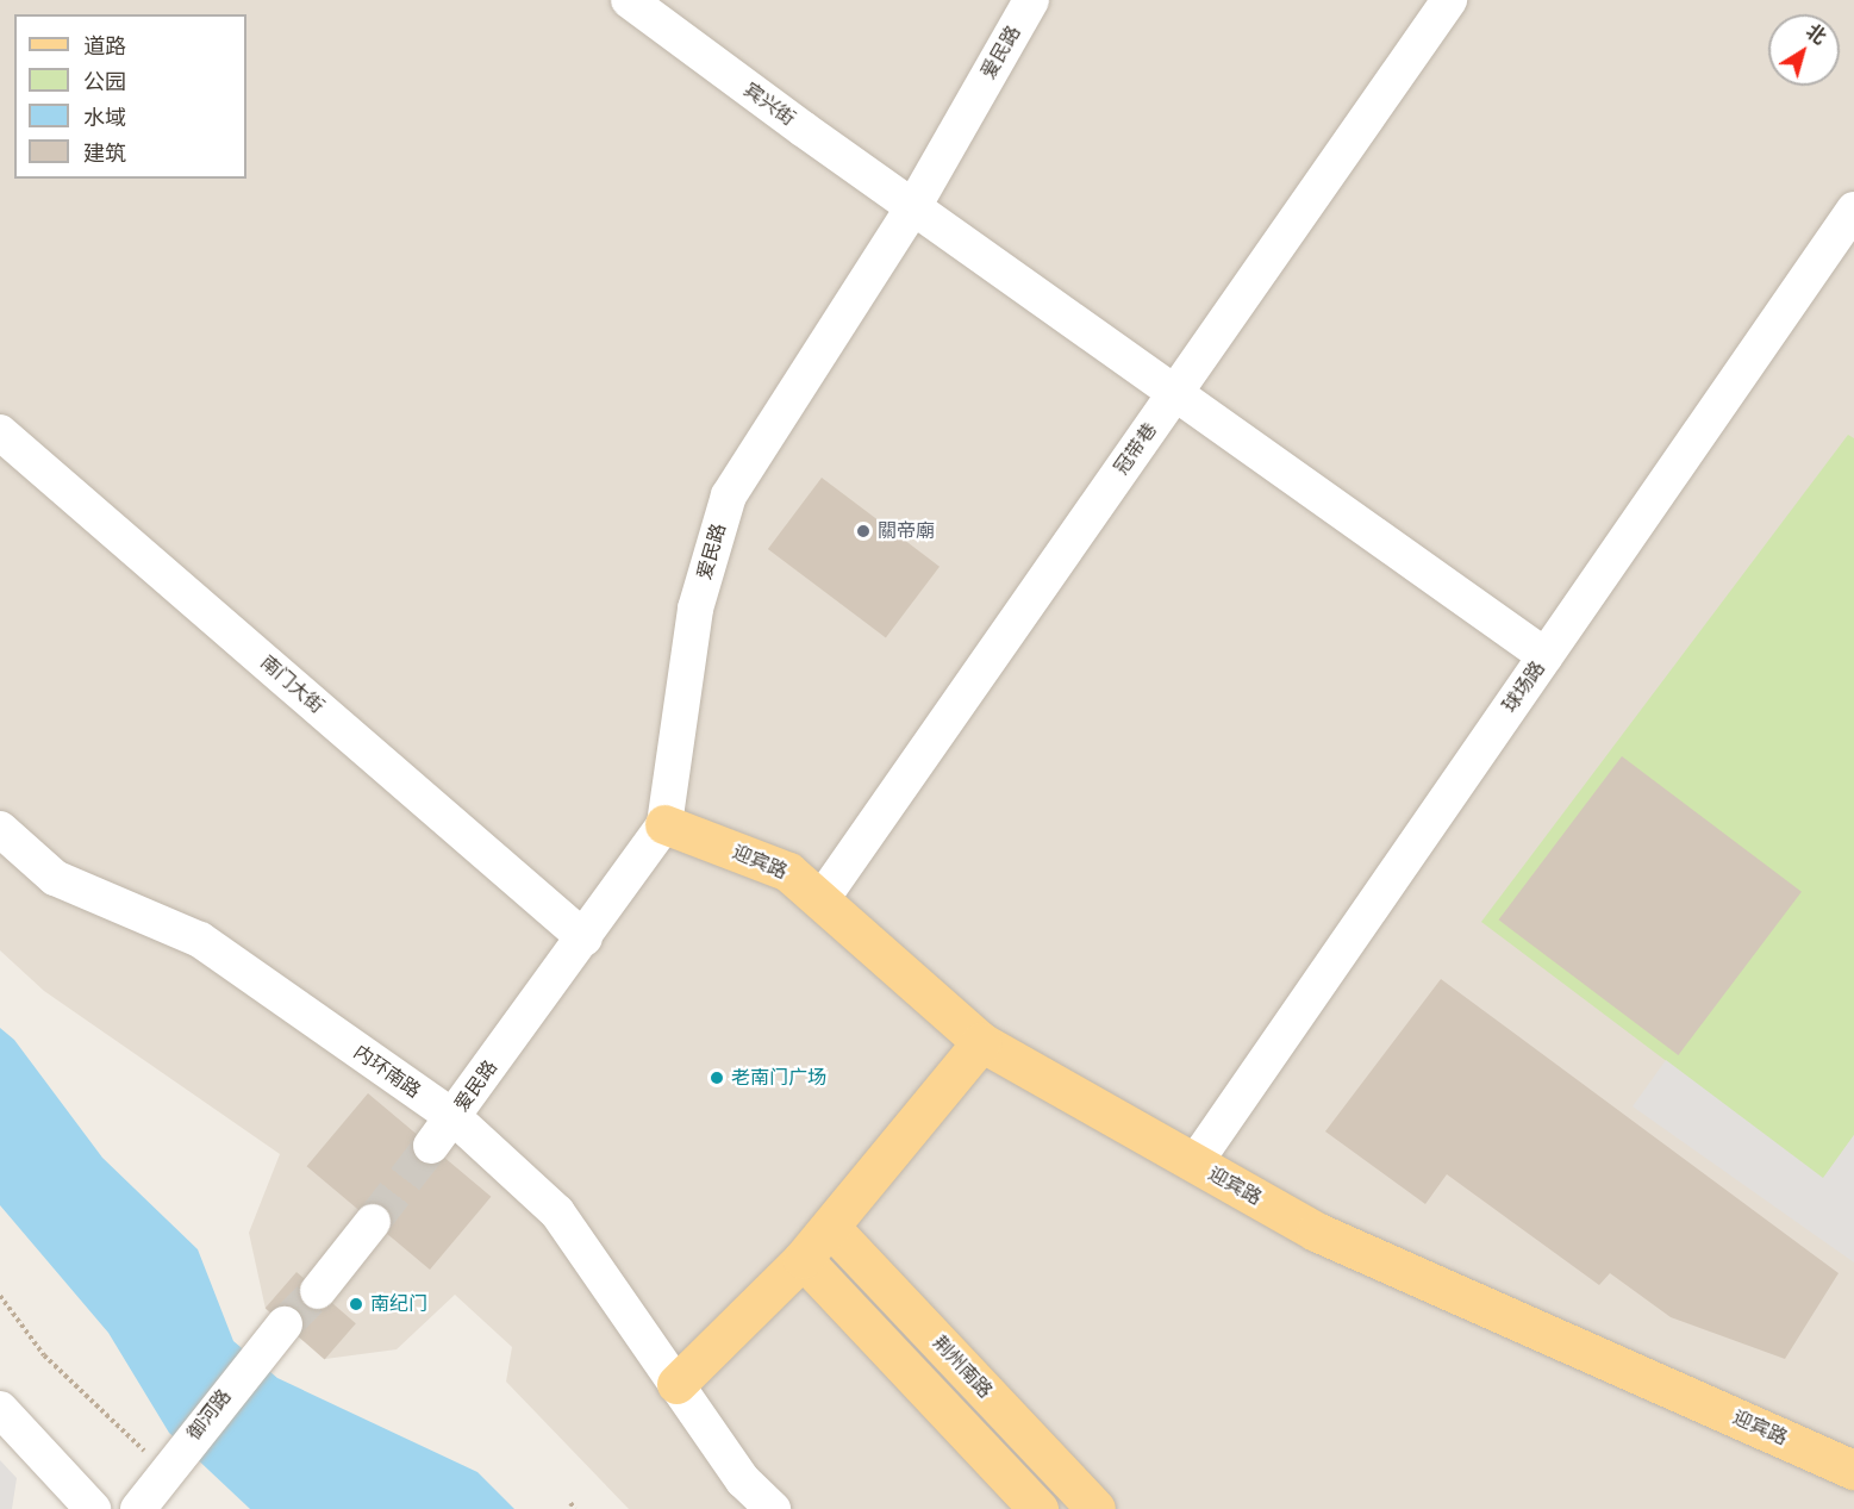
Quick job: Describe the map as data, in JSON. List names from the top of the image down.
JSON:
{
  "streets": {
    "main road": ["迎宾路", "荆州南路"],
    "street": [
      "爱民路",
      "宾兴街",
      "冠带巷",
      "南门大街",
      "球场路",
      "内环南路",
      "御河路"
    ]
  },
  "crossings": [
    ["爱民路", "宾兴街"],
    ["爱民路", "南门大街"],
    ["爱民路", "迎宾路"],
    ["爱民路", "内环南路"],
    ["宾兴街", "冠带巷"],
    ["宾兴街", "球场路"],
    ["冠带巷", "迎宾路"],
    ["球场路", "迎宾路"]
  ],
  "places": ["關帝廟", "老南门广场", "南纪门"],
  "legend": [
    "道路",
    "公园",
    "水域",
    "建筑"
  ],
  "north": "top right"
}
